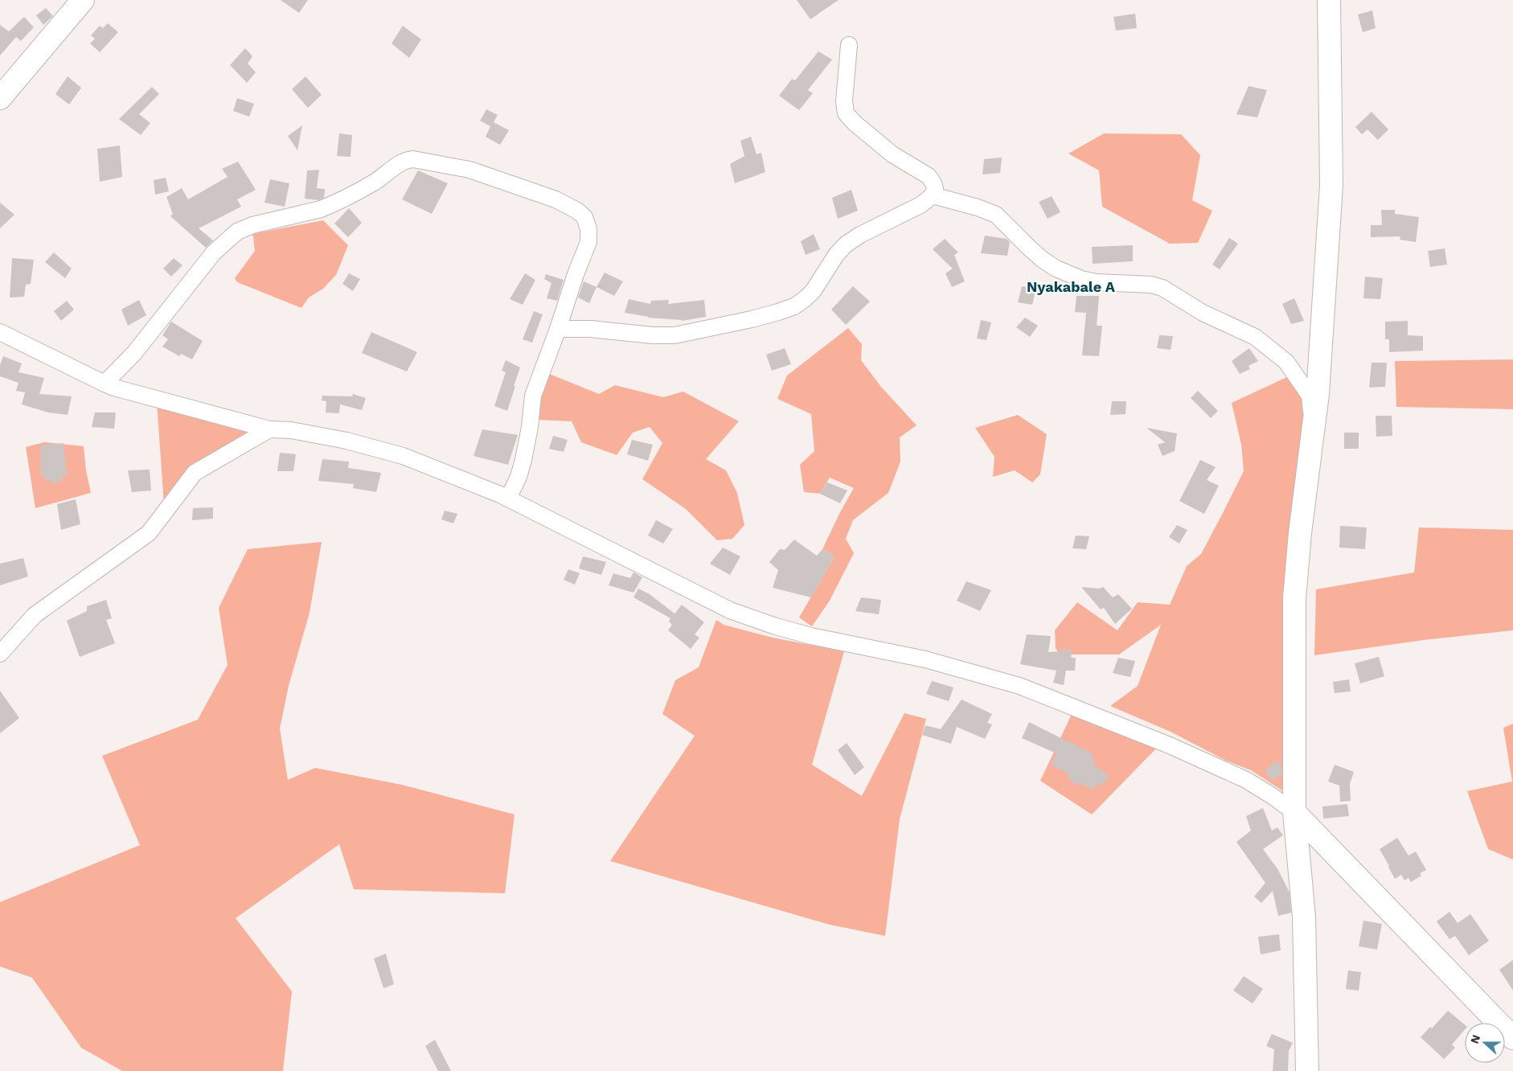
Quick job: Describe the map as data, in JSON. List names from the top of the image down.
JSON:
{
  "districts": ["Nyakabale A"],
  "north": "left"
}
